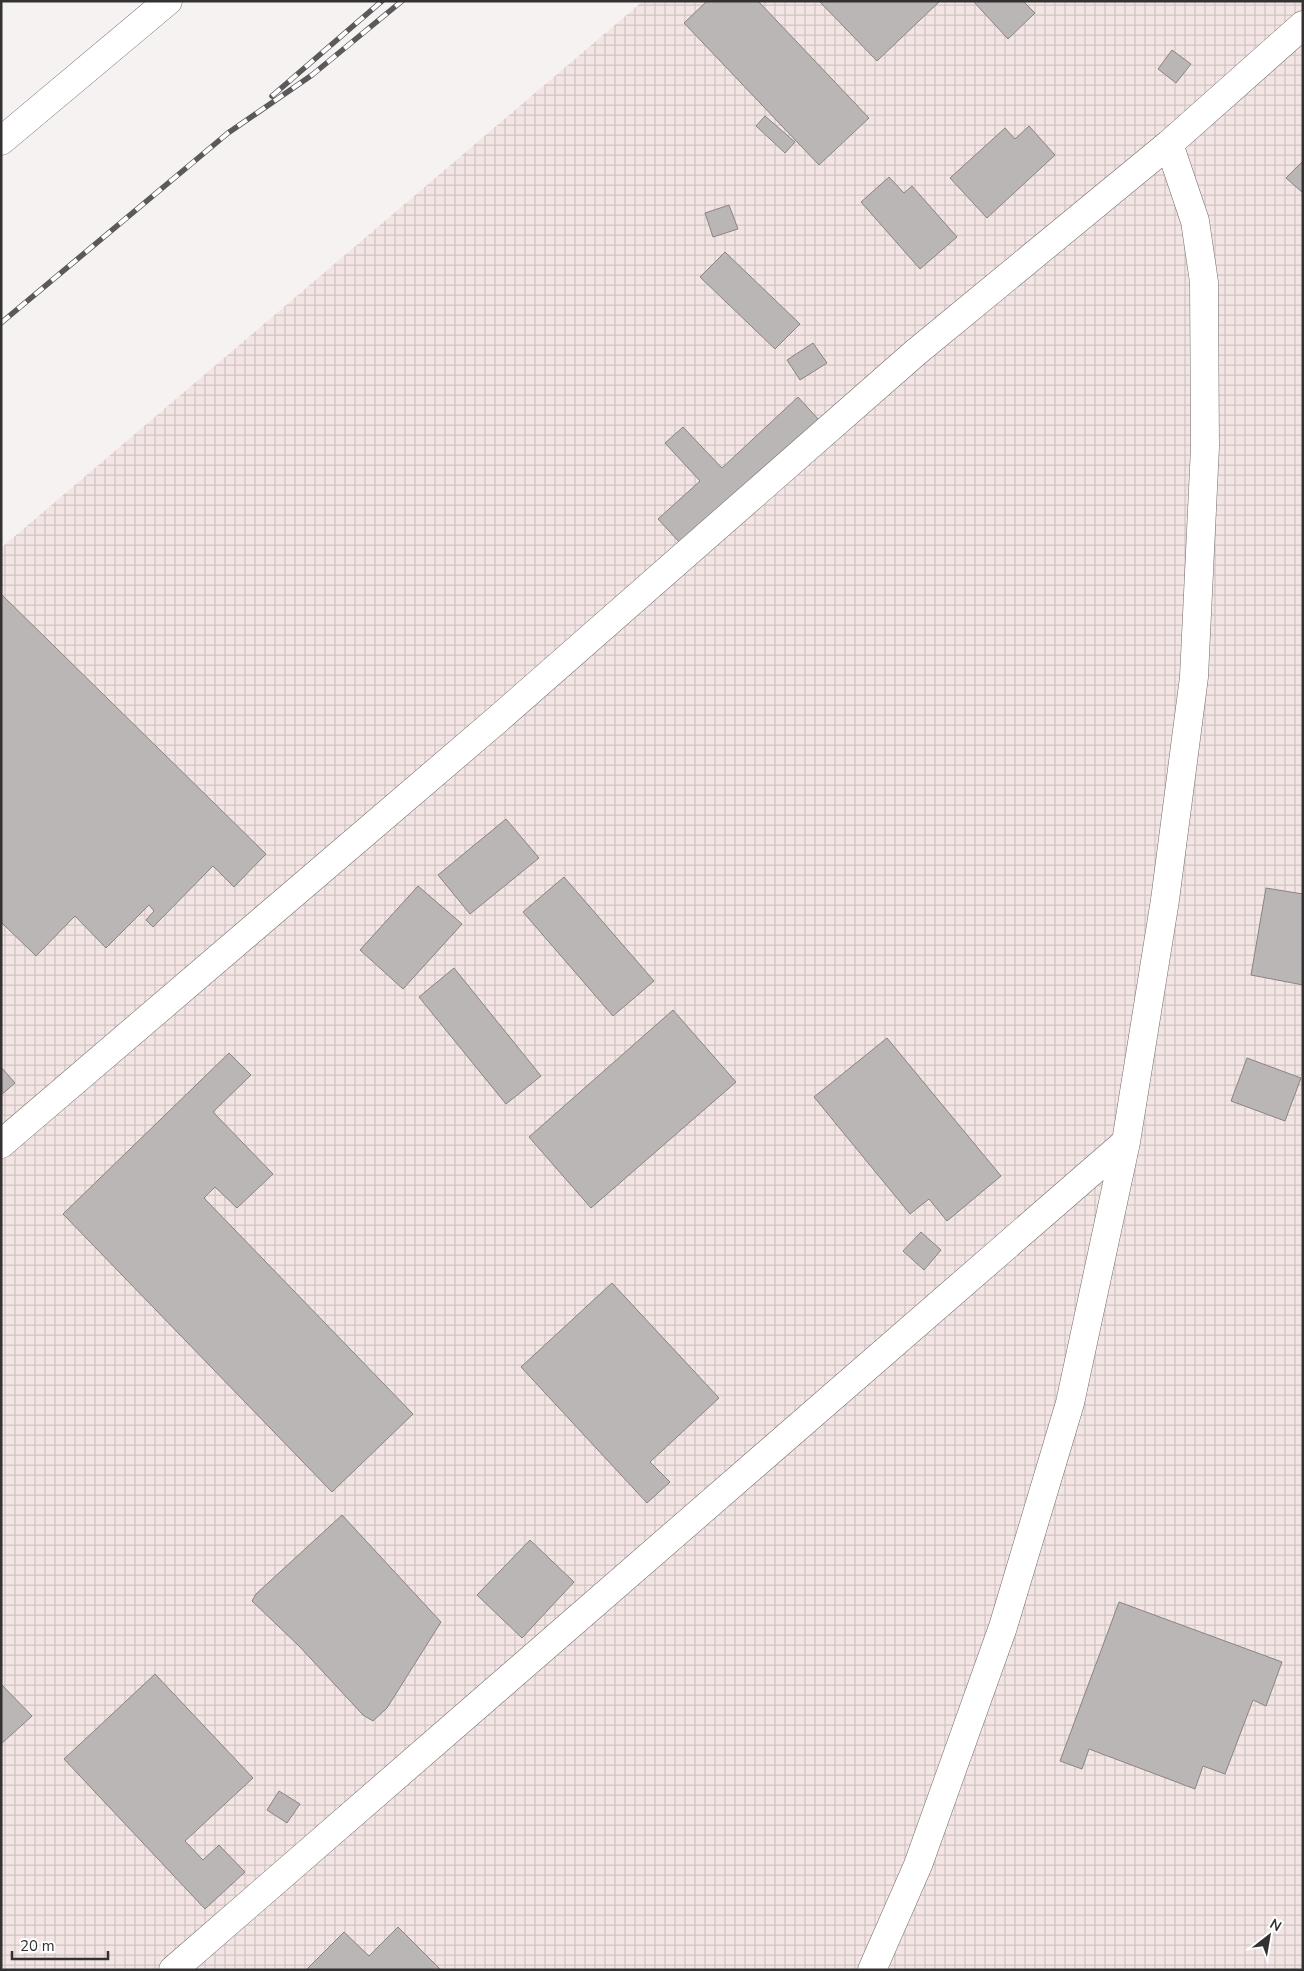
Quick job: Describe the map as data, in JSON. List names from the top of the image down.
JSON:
{
  "scale_bar": "20 m",
  "north": "top right"
}
